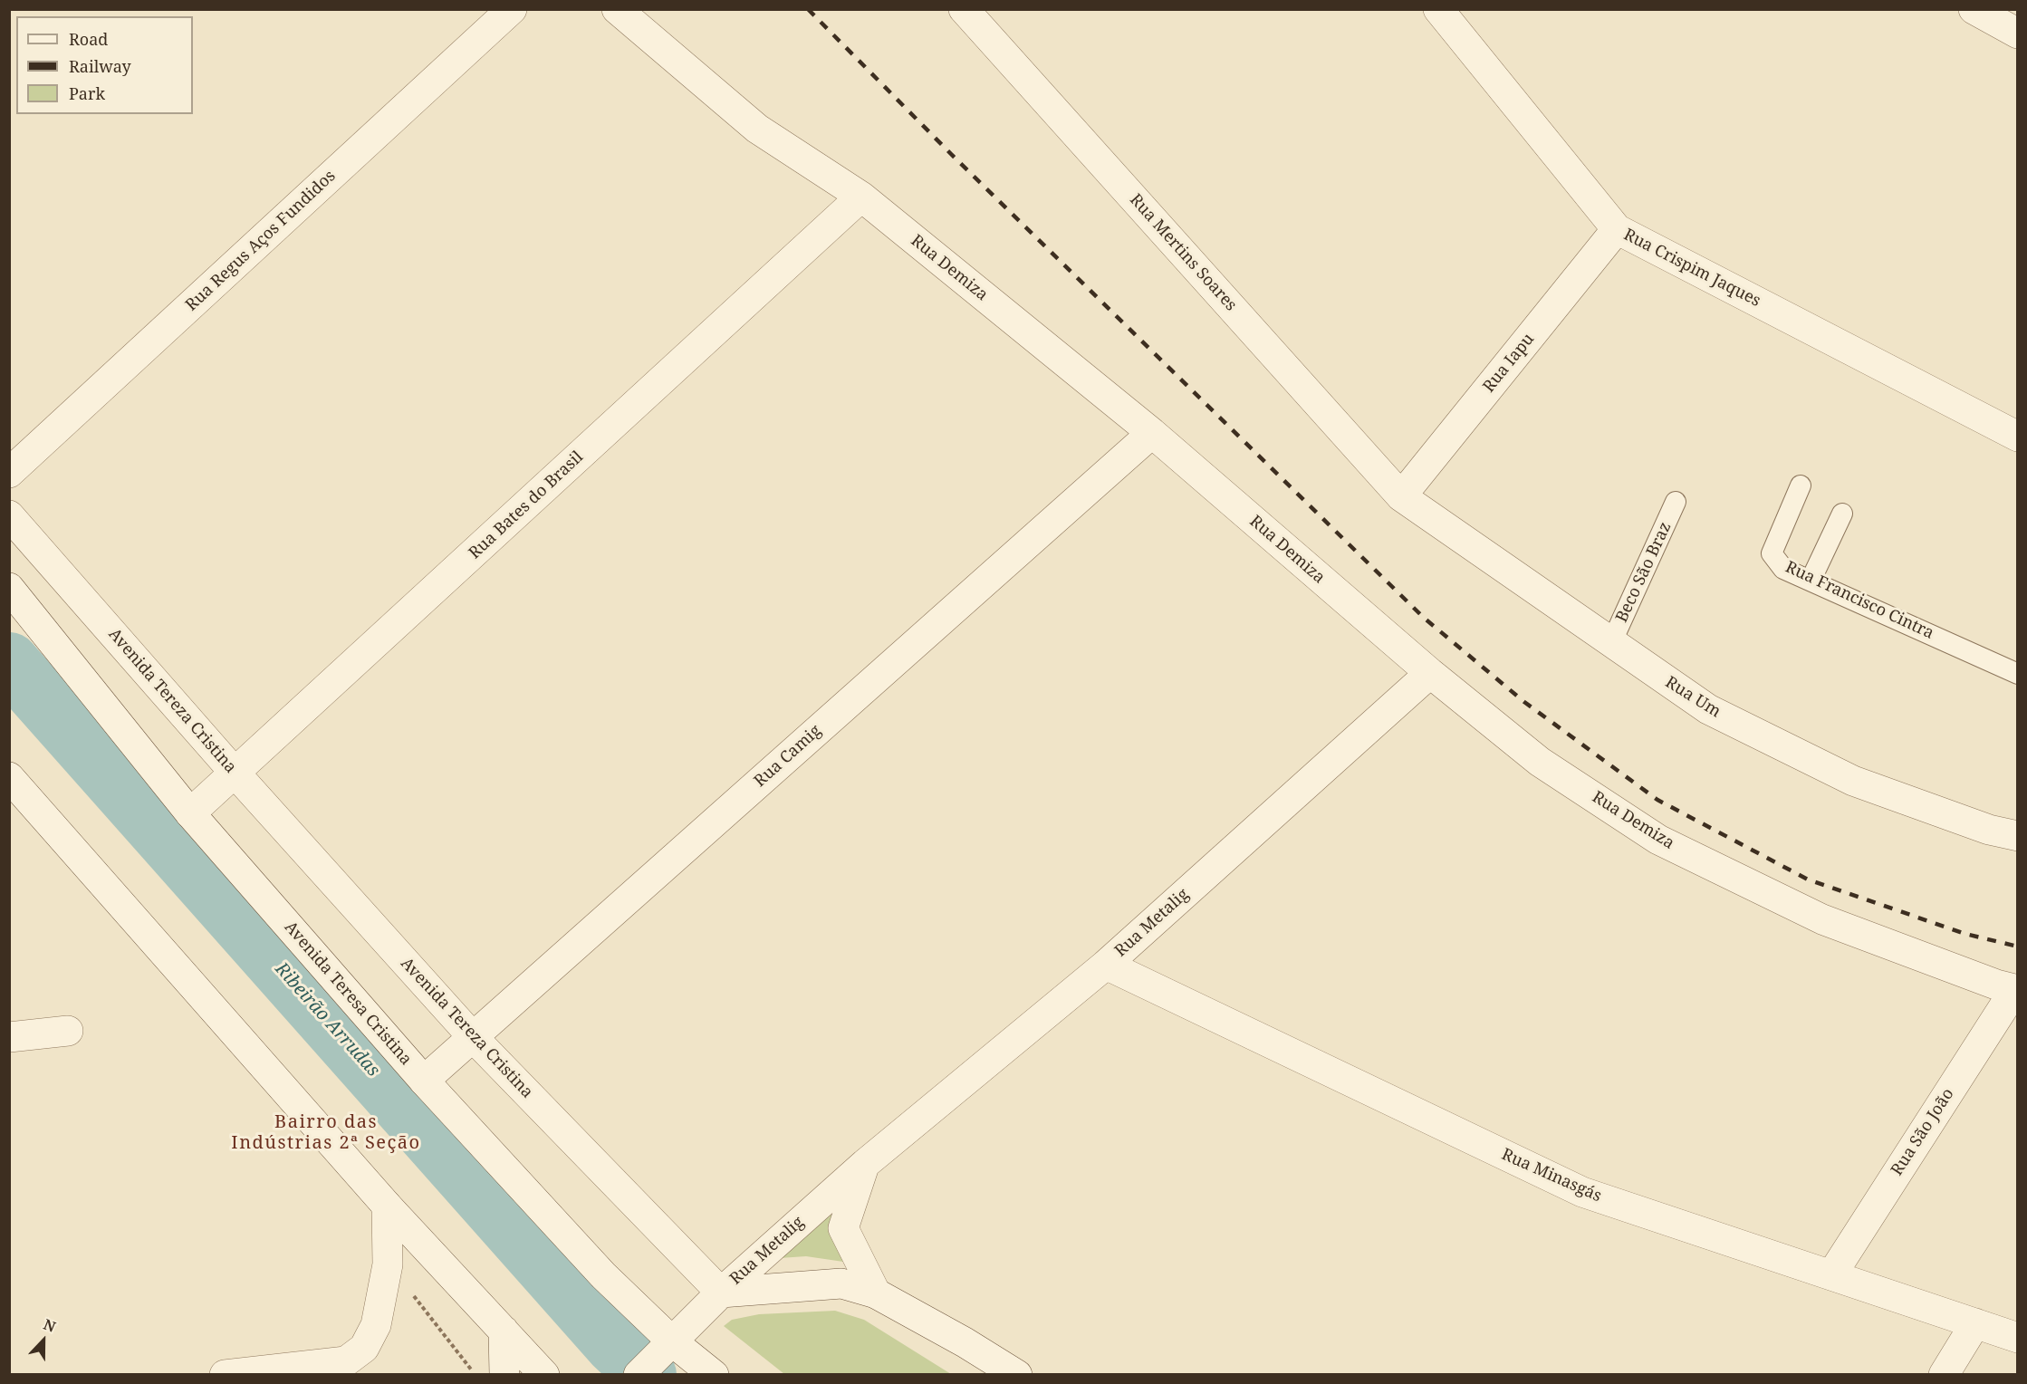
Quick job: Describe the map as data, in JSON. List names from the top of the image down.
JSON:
{
  "streets": {
    "street": [
      "Rua Regus Aços Fundidos",
      "Rua Mertins Soares",
      "Rua Demiza",
      "Rua Crispim Jaques",
      "Rua Iapu",
      "Rua Bates do Brasil",
      "Rua Um",
      "Avenida Tereza Cristina",
      "Rua Camig",
      "Rua Metalig",
      "Avenida Teresa Cristina",
      "Rua São João",
      "Rua Minasgás"
    ],
    "lane": ["Beco São Braz", "Rua Francisco Cintra"]
  },
  "crossings": [
    ["Rua Mertins Soares", "Rua Iapu"],
    ["Rua Mertins Soares", "Rua Um"],
    ["Rua Demiza", "Rua Bates do Brasil"],
    ["Rua Demiza", "Rua Camig"],
    ["Rua Demiza", "Rua Metalig"],
    ["Rua Demiza", "Rua São João"],
    ["Rua Crispim Jaques", "Rua Iapu"],
    ["Rua Iapu", "Rua Um"],
    ["Rua Bates do Brasil", "Avenida Tereza Cristina"],
    ["Rua Bates do Brasil", "Avenida Teresa Cristina"],
    ["Beco São Braz", "Rua Um"],
    ["Avenida Tereza Cristina", "Rua Camig"],
    ["Avenida Tereza Cristina", "Rua Metalig"],
    ["Rua Camig", "Avenida Teresa Cristina"],
    ["Rua Metalig", "Avenida Teresa Cristina"],
    ["Rua Metalig", "Rua Minasgás"],
    ["Rua São João", "Rua Minasgás"]
  ],
  "districts": ["Bairro das Indústrias 2ª Seção"],
  "water": ["Ribeirão Arrudas"],
  "legend": ["Road", "Railway", "Park"],
  "north": "top"
}
